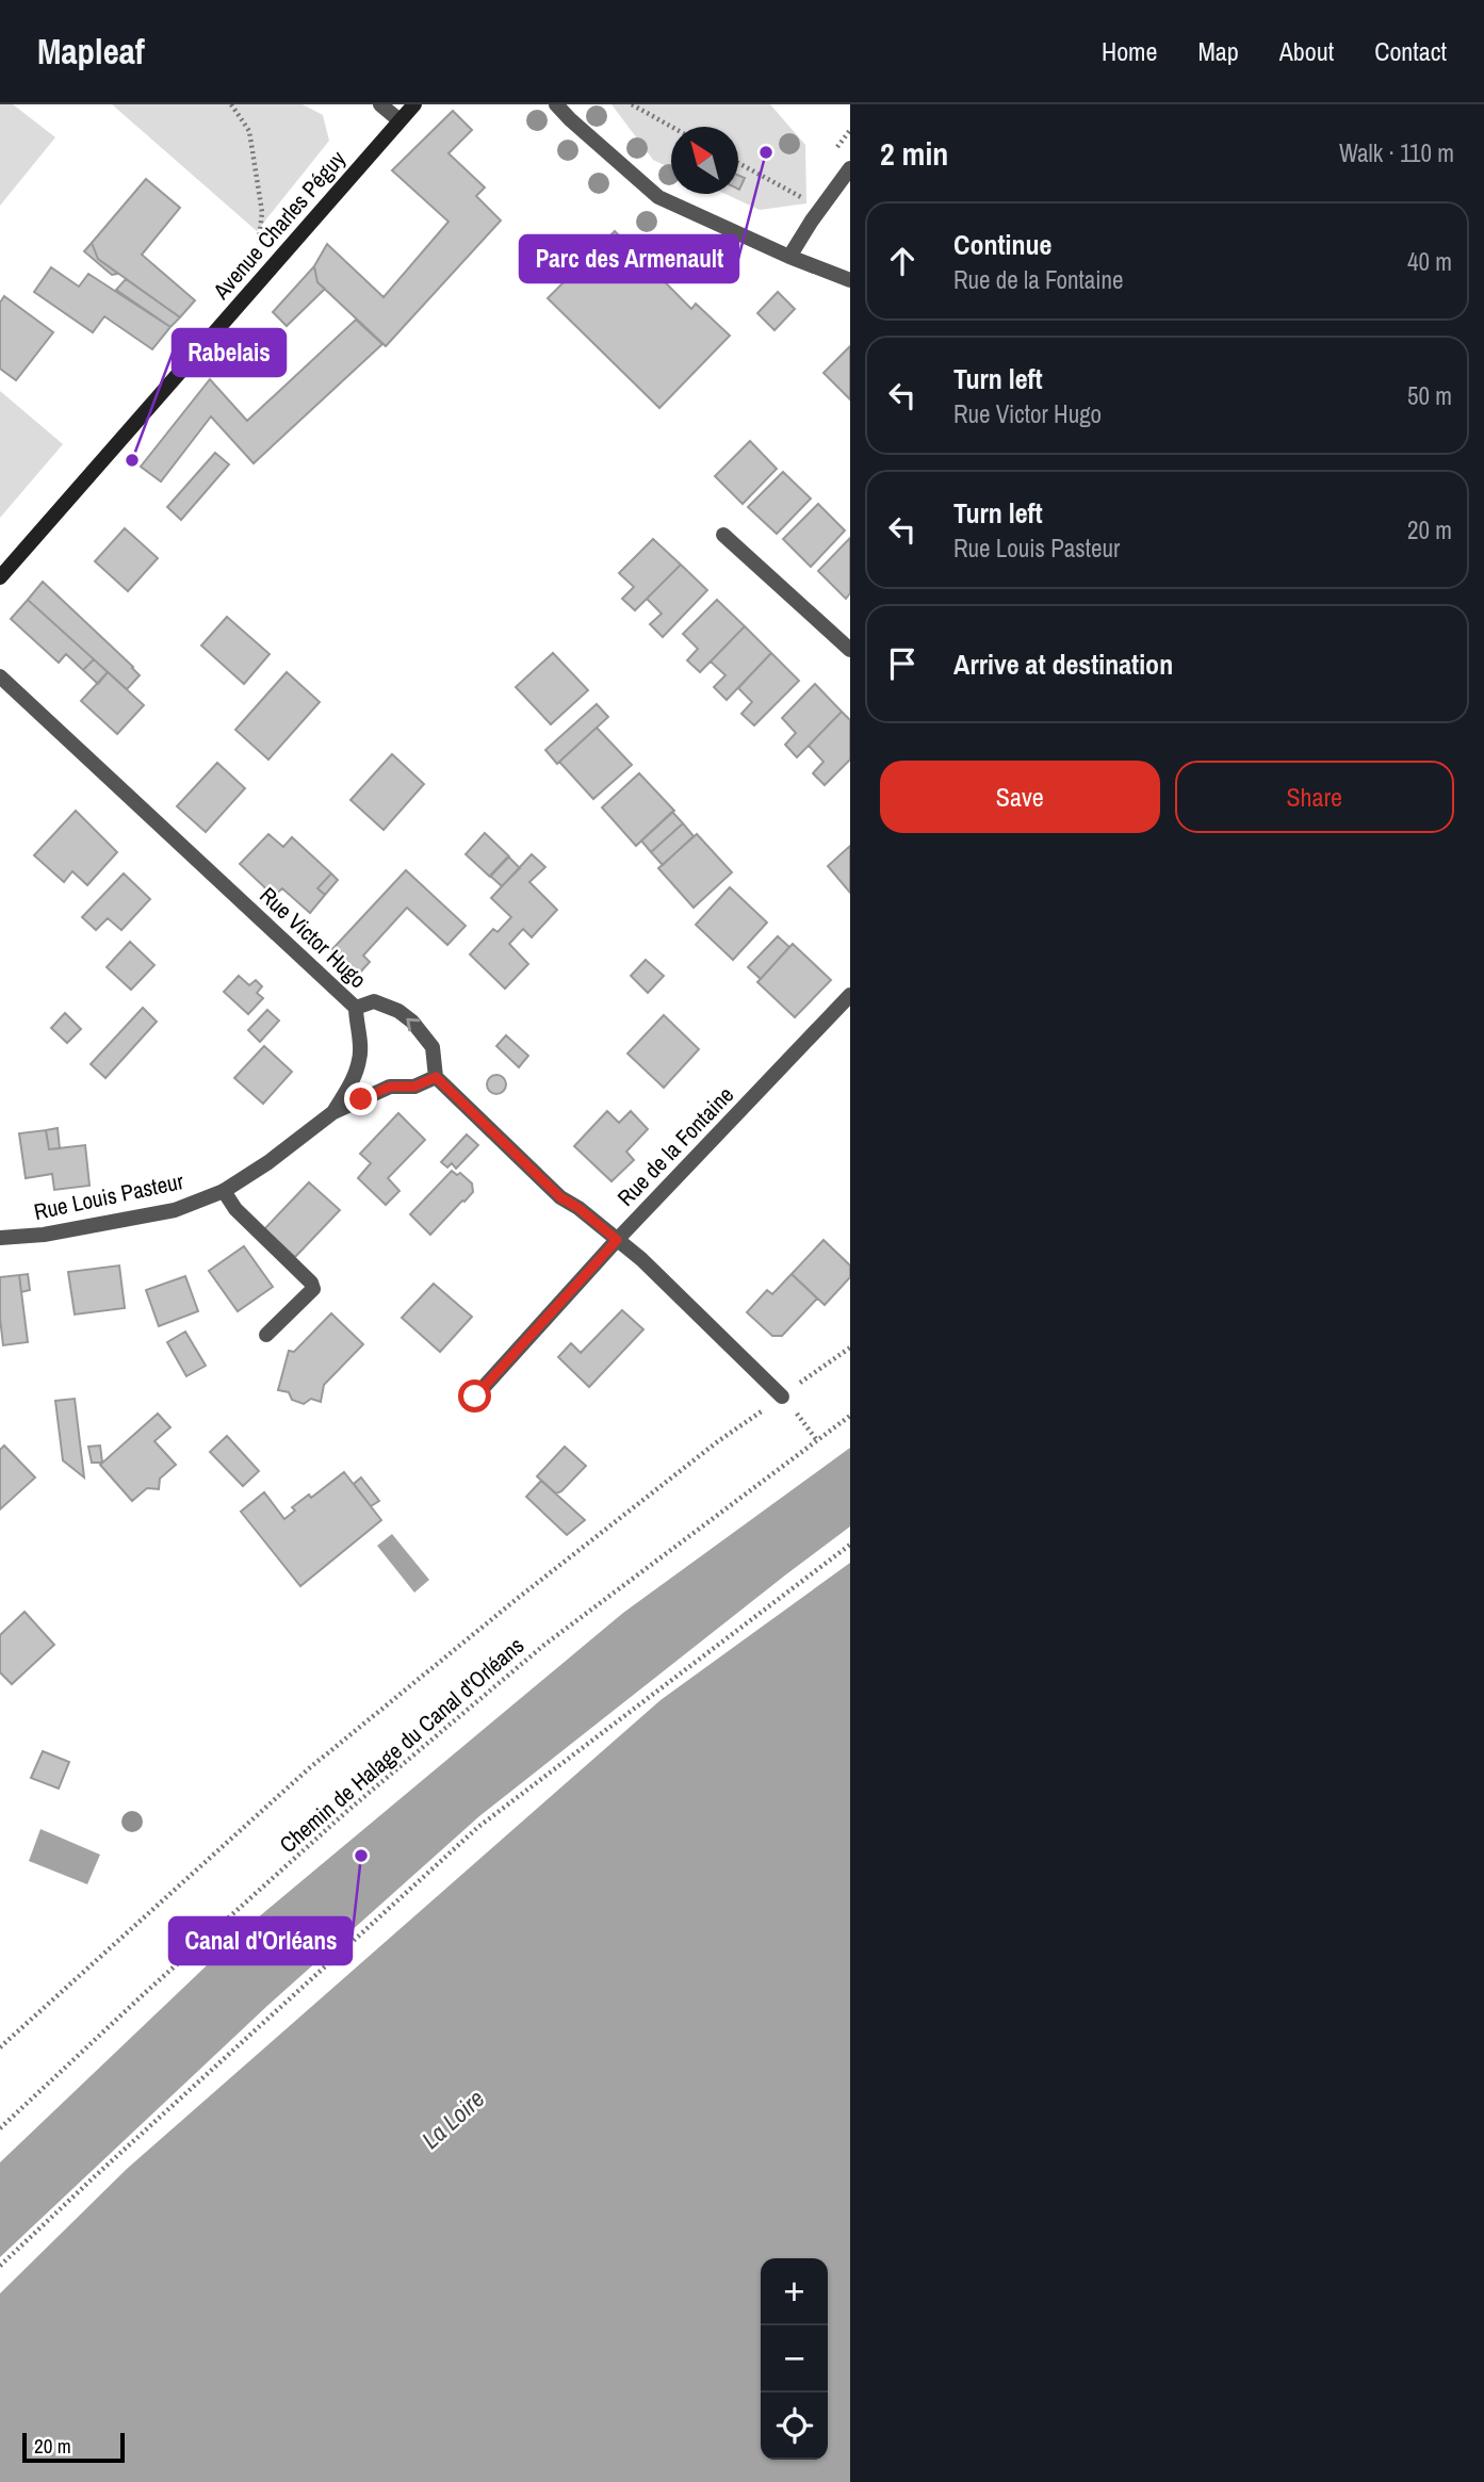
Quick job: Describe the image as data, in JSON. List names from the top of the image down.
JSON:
{
  "streets": {
    "main road": ["Avenue Charles Péguy"],
    "street": ["Rue Victor Hugo", "Rue de la Fontaine", "Rue Louis Pasteur"],
    "path": ["Chemin de Halage du Canal d'Orléans"]
  },
  "crossings": [
    ["Rue Victor Hugo", "Rue Louis Pasteur"]
  ],
  "water": ["La Loire"],
  "places": ["Parc des Armenault", "Rabelais", "Canal d'Orléans"],
  "scale_bar": "20 m",
  "north": "top left",
  "page": {
    "header": "Mapleaf",
    "nav": [
      "Home",
      "Map",
      "About",
      "Contact"
    ],
    "heading": ["2 min", "Walk · 110 m"],
    "list": [
      ["Continue", "Rue de la Fontaine", "40 m"],
      ["Turn left", "Rue Victor Hugo", "50 m"],
      ["Turn left", "Rue Louis Pasteur", "20 m"],
      "Arrive at destination"
    ],
    "buttons": ["Save", "Share"],
    "map_buttons": ["+", "−"],
    "scale": "20 m"
  }
}
